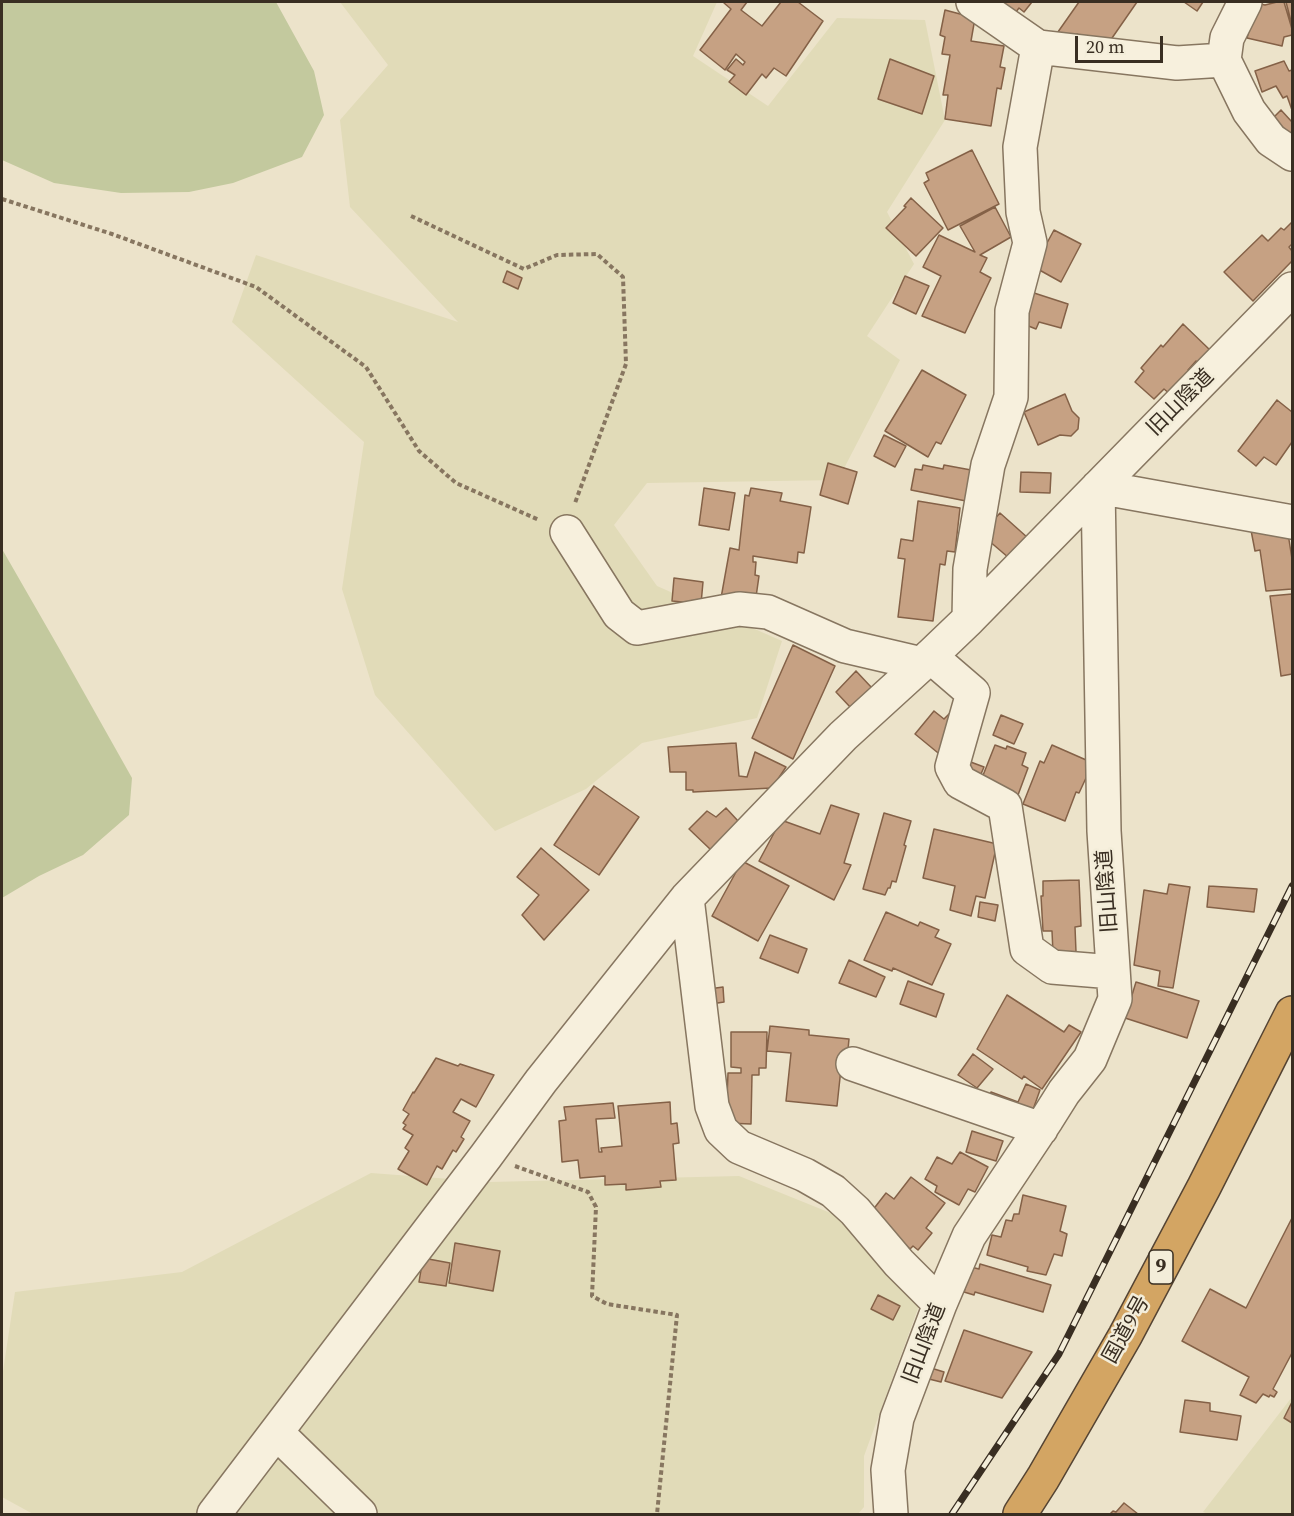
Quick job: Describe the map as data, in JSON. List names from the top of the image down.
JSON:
{
  "streets": {
    "highway": ["9", "国道9号"],
    "street": ["旧山陰道"]
  },
  "scale_bar": "20 m"
}
